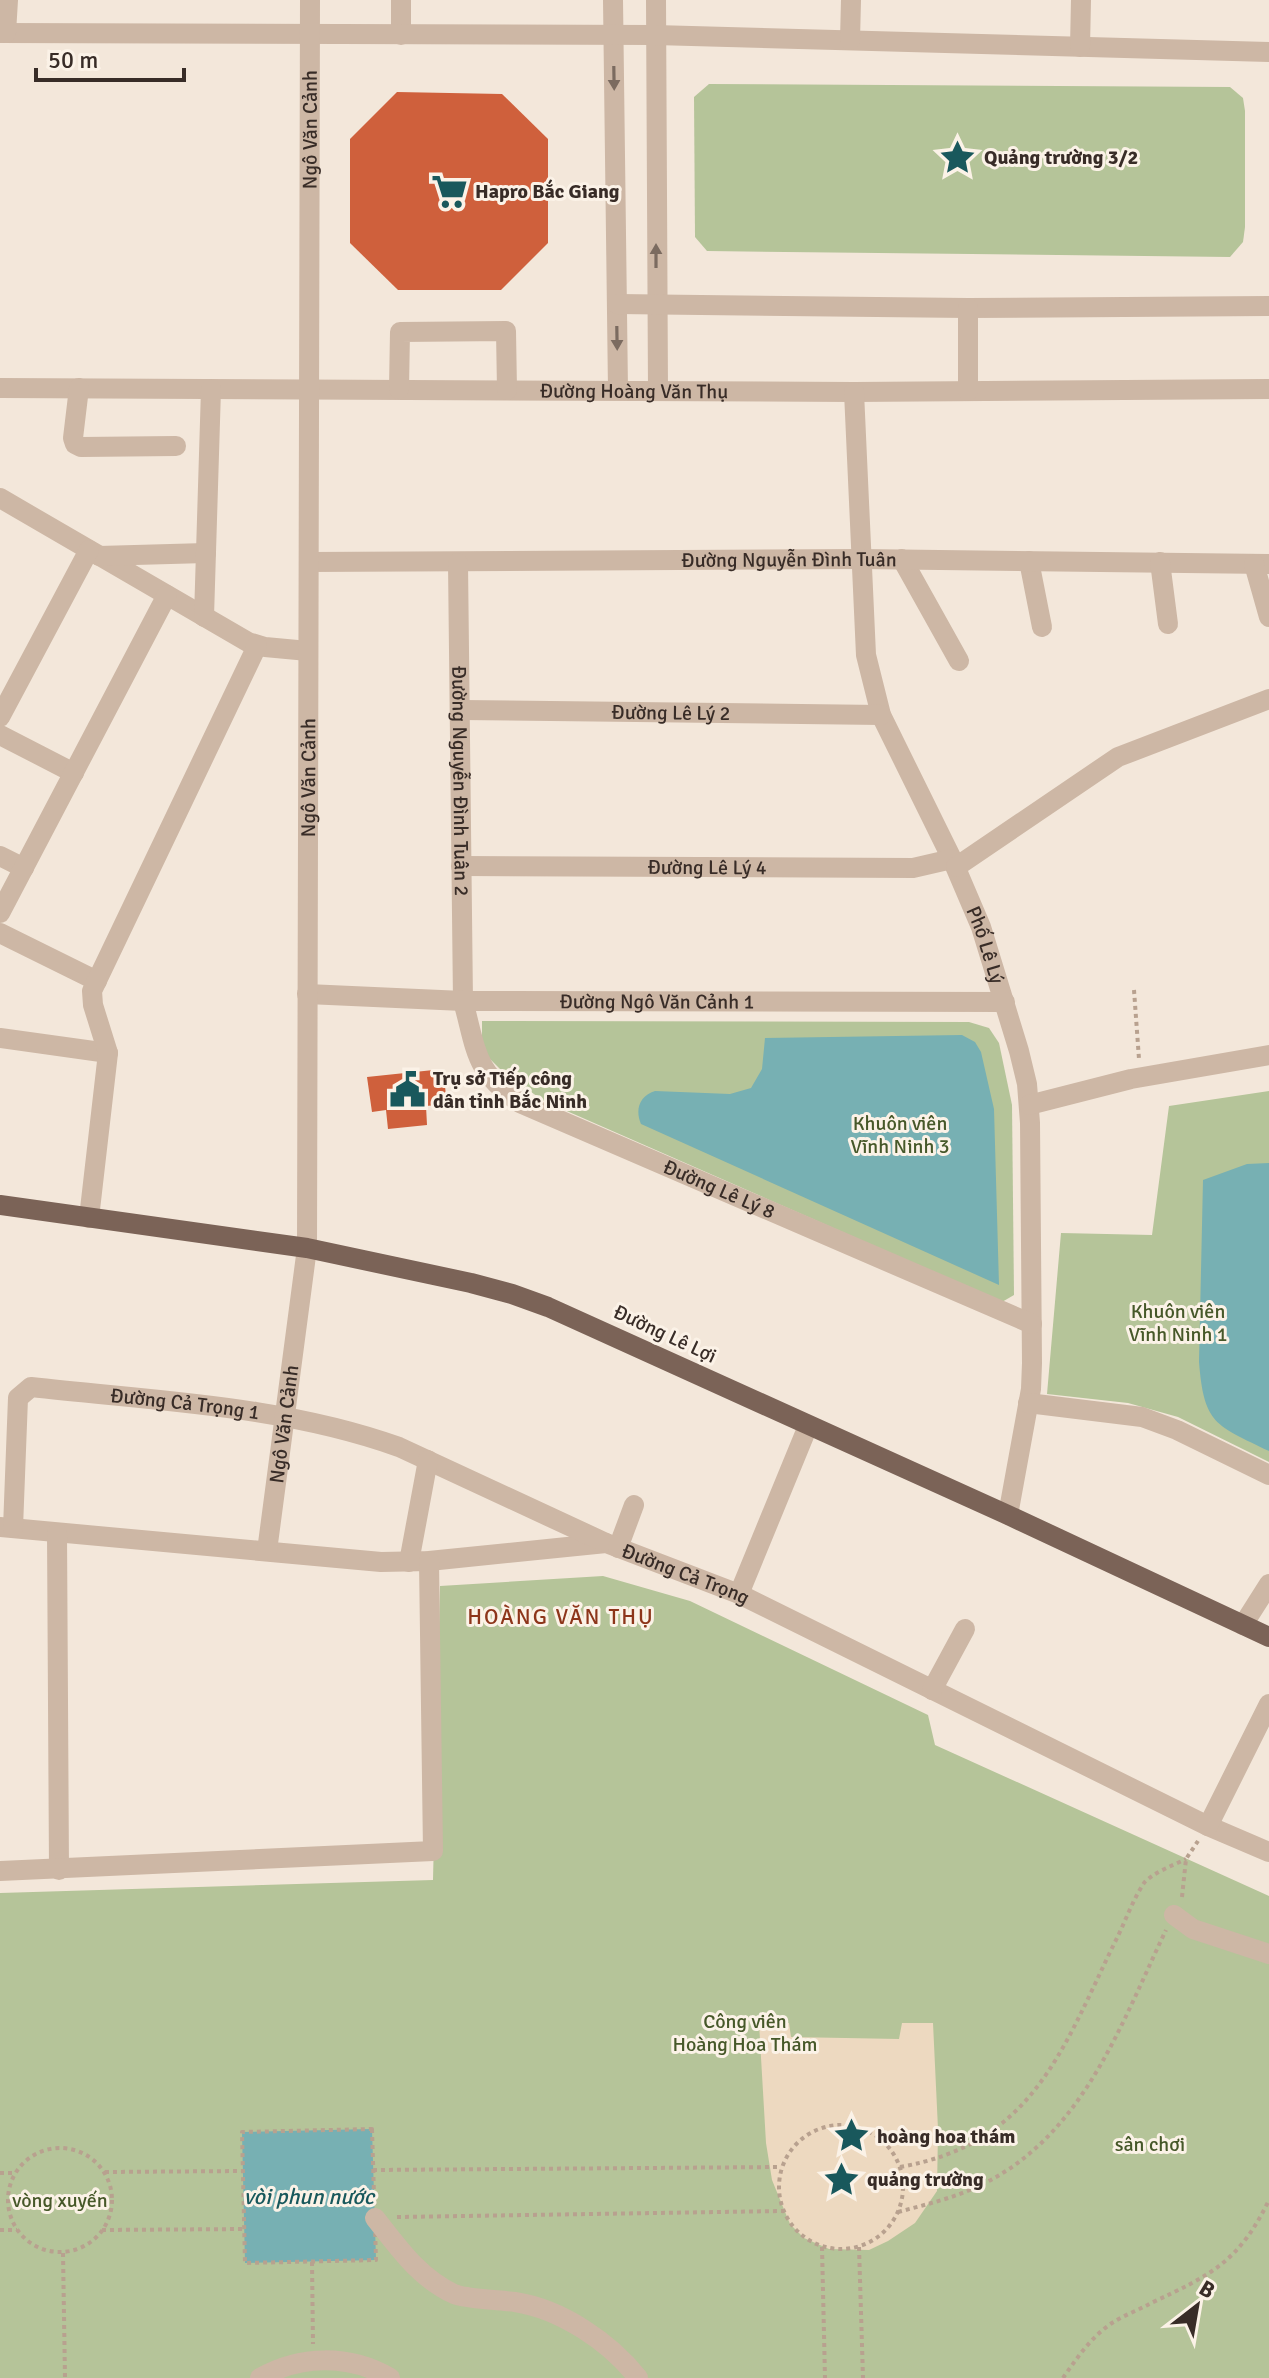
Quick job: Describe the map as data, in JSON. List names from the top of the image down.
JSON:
{
  "streets": {
    "main road": ["Đường Lê Lợi"],
    "street": [
      "Ngô Văn Cảnh",
      "Đường Hoàng Văn Thụ",
      "Đường Nguyễn Đình Tuân",
      "Đường Lê Lý 2",
      "Đường Nguyễn Đình Tuân 2",
      "Đường Lê Lý 4",
      "Phố Lê Lý",
      "Đường Ngô Văn Cảnh 1",
      "Đường Lê Lý 8",
      "Đường Cả Trọng 1",
      "Đường Cả Trọng"
    ]
  },
  "crossings": [
    ["Ngô Văn Cảnh", "Đường Hoàng Văn Thụ"],
    ["Ngô Văn Cảnh", "Đường Nguyễn Đình Tuân"],
    ["Ngô Văn Cảnh", "Đường Ngô Văn Cảnh 1"],
    ["Ngô Văn Cảnh", "Đường Lê Lợi"],
    ["Ngô Văn Cảnh", "Đường Cả Trọng 1"],
    ["Ngô Văn Cảnh", "Đường Cả Trọng"],
    ["Đường Hoàng Văn Thụ", "Phố Lê Lý"],
    ["Đường Nguyễn Đình Tuân", "Đường Nguyễn Đình Tuân 2"],
    ["Đường Nguyễn Đình Tuân", "Phố Lê Lý"],
    ["Đường Lê Lý 2", "Đường Nguyễn Đình Tuân 2"],
    ["Đường Lê Lý 2", "Phố Lê Lý"],
    ["Đường Nguyễn Đình Tuân 2", "Đường Lê Lý 4"],
    ["Đường Nguyễn Đình Tuân 2", "Đường Ngô Văn Cảnh 1"],
    ["Đường Nguyễn Đình Tuân 2", "Đường Lê Lý 8"],
    ["Đường Lê Lý 4", "Phố Lê Lý"],
    ["Phố Lê Lý", "Đường Ngô Văn Cảnh 1"],
    ["Phố Lê Lý", "Đường Lê Lý 8"],
    ["Phố Lê Lý", "Đường Lê Lợi"],
    ["Đường Ngô Văn Cảnh 1", "Đường Lê Lý 8"],
    ["Đường Cả Trọng 1", "Đường Cả Trọng"]
  ],
  "districts": ["HOÀNG VĂN THỤ"],
  "water": ["vòi phun nước"],
  "parks": [
    "Khuôn viên Vĩnh Ninh 3",
    "Khuôn viên Vĩnh Ninh 1",
    "Công viên Hoàng Hoa Thám",
    "sân chơi",
    "vòng xuyến"
  ],
  "places": {
    "place": ["Quảng trường 3/2", "hoàng hoa thám", "quảng trường"],
    "supermarket": ["Hapro Bắc Giang"],
    "public building": ["Trụ sở Tiếp công dân tỉnh Bắc Ninh"]
  },
  "scale_bar": "50 m",
  "north": "top right"
}
